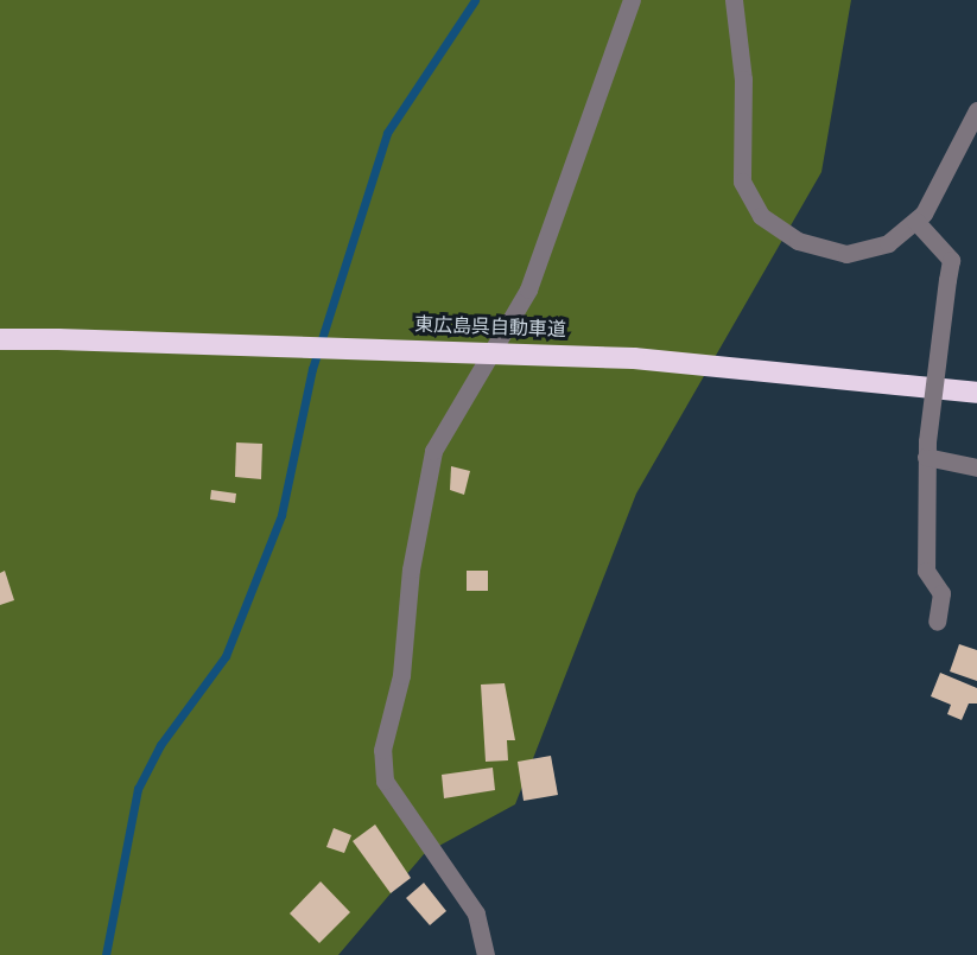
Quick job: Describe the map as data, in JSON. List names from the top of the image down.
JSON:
{
  "streets": {
    "highway": ["東広島呉自動車道"]
  }
}
